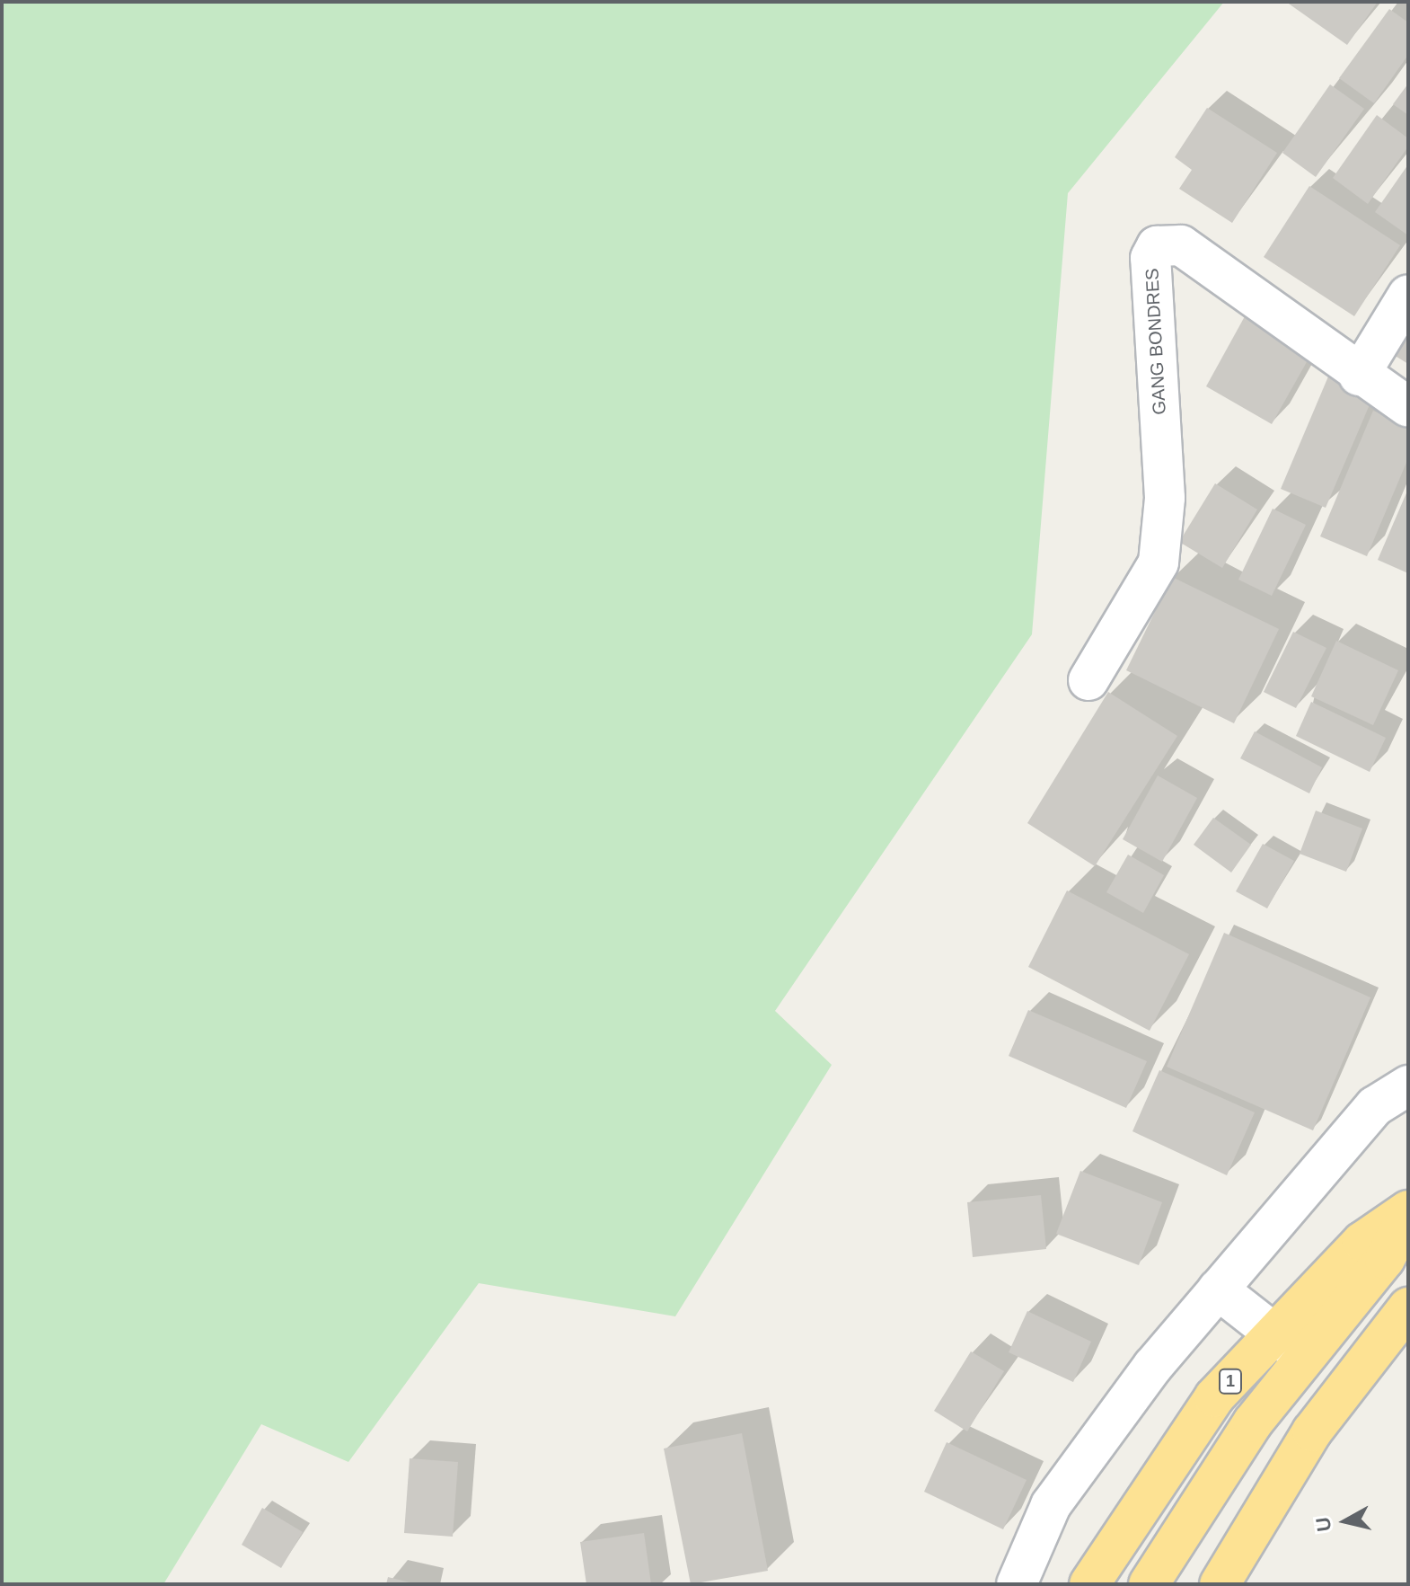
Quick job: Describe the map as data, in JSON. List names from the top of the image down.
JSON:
{
  "streets": {
    "highway": ["1"],
    "street": ["GANG BONDRES"]
  },
  "north": "left"
}
